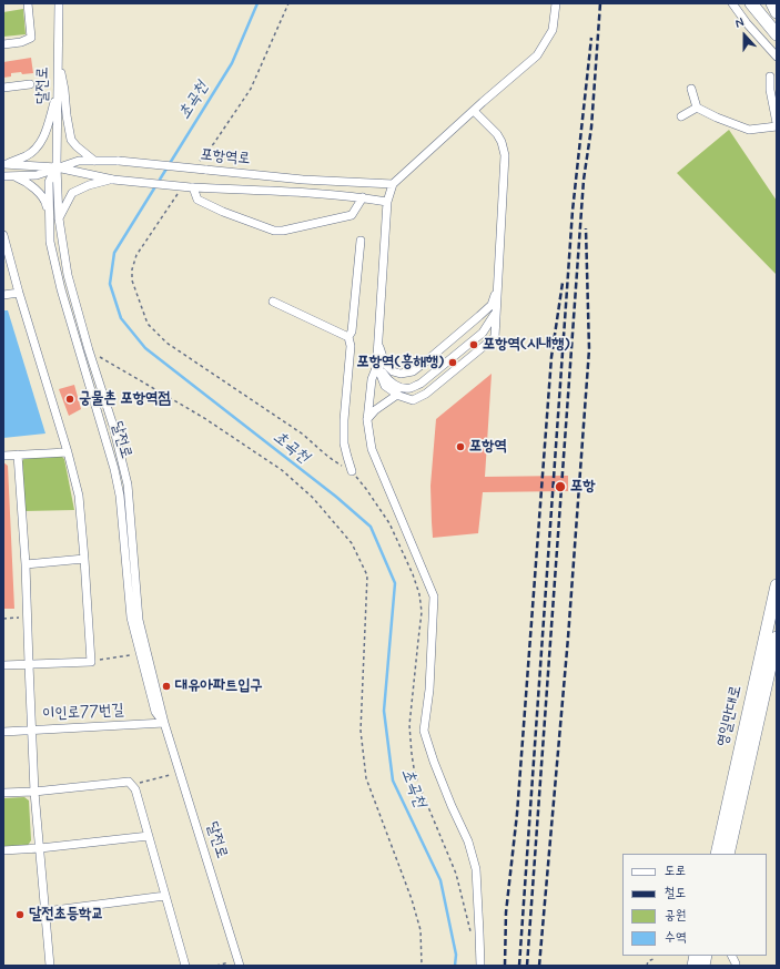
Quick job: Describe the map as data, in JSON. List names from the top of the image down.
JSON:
{
  "streets": {
    "highway": ["영일만대로"],
    "street": ["달전로", "포항역로", "이인로77번길"]
  },
  "crossings": [
    ["달전로", "포항역로"],
    ["달전로", "이인로77번길"]
  ],
  "water": ["초곡천"],
  "places": [
    "포항역(시내행)",
    "포항역(흥해행)",
    "궁물촌 포항역점",
    "포항역",
    "포항",
    "대유아파트입구",
    "달전초등학교"
  ],
  "legend": [
    "도로",
    "철도",
    "공원",
    "수역"
  ],
  "north": "top"
}
